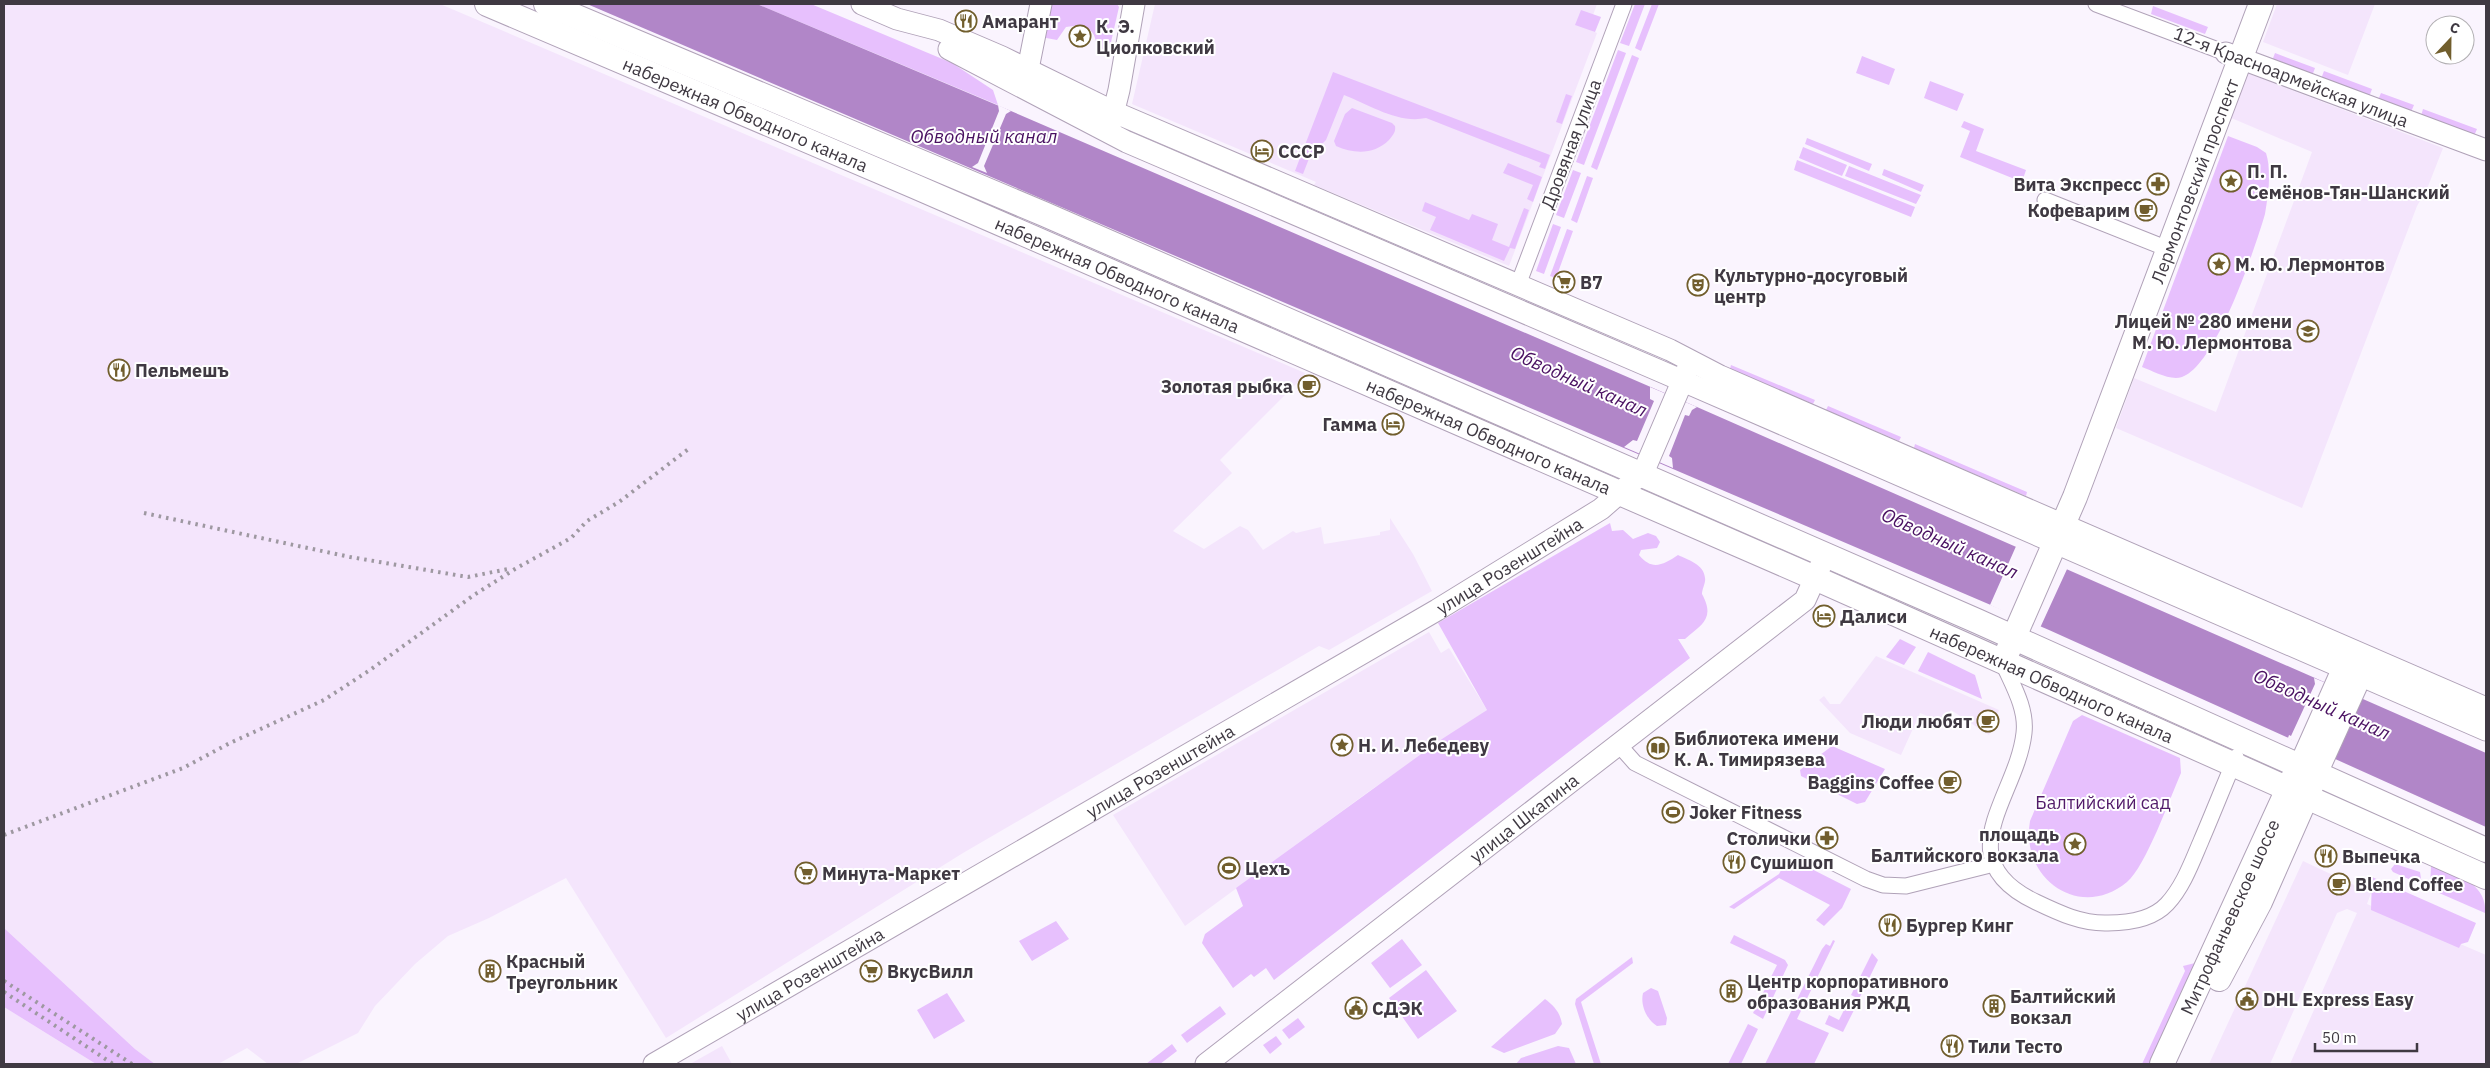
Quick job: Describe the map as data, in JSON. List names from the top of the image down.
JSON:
{
  "streets": {
    "main road": [
      "12-я Красноармейская улица",
      "набережная Обводного канала",
      "Лермонтовский проспект",
      "улица Розенштейна",
      "улица Шкапина",
      "Митрофаньевское шоссе"
    ],
    "street": ["Дровяная улица"]
  },
  "crossings": [
    ["12-я Красноармейская улица", "Лермонтовский проспект"],
    ["набережная Обводного канала", "Лермонтовский проспект"],
    ["набережная Обводного канала", "улица Розенштейна"],
    ["набережная Обводного канала", "улица Шкапина"],
    ["набережная Обводного канала", "Митрофаньевское шоссе"]
  ],
  "water": ["Обводный канал"],
  "parks": ["Балтийский сад"],
  "places": {
    "restaurant": [
      "Амарант",
      "Пельмешъ",
      "Выпечка",
      "Сушишоп",
      "Бургер Кинг",
      "Тили Тесто"
    ],
    "place": [
      "К. Э. Циолковский",
      "П. П. Семёнов-Тян-Шанский",
      "М. Ю. Лермонтов",
      "Н. И. Лебедеву",
      "площадь Балтийского вокзала"
    ],
    "hotel": ["СССР", "Гамма", "Далиси"],
    "pharmacy": ["Вита Экспресс", "Столички"],
    "cafe": [
      "Кофеварим",
      "Золотая рыбка",
      "Люди любят",
      "Baggins Coffee",
      "Blend Coffee"
    ],
    "supermarket": ["В7", "Минута-Маркет", "ВкусВилл"],
    "theatre": ["Культурно-досуговый центр"],
    "school or university": ["Лицей № 280 имени М. Ю. Лермонтова"],
    "library": ["Библиотека имени К. А. Тимирязева"],
    "sports": ["Joker Fitness", "Цехъ"],
    "building": ["Красный Треугольник", "Центр корпоративного образования РЖД", "Балтийский вокзал"],
    "public building": ["DHL Express Easy", "СДЭК"]
  },
  "scale_bar": "50 m",
  "north": "top"
}
